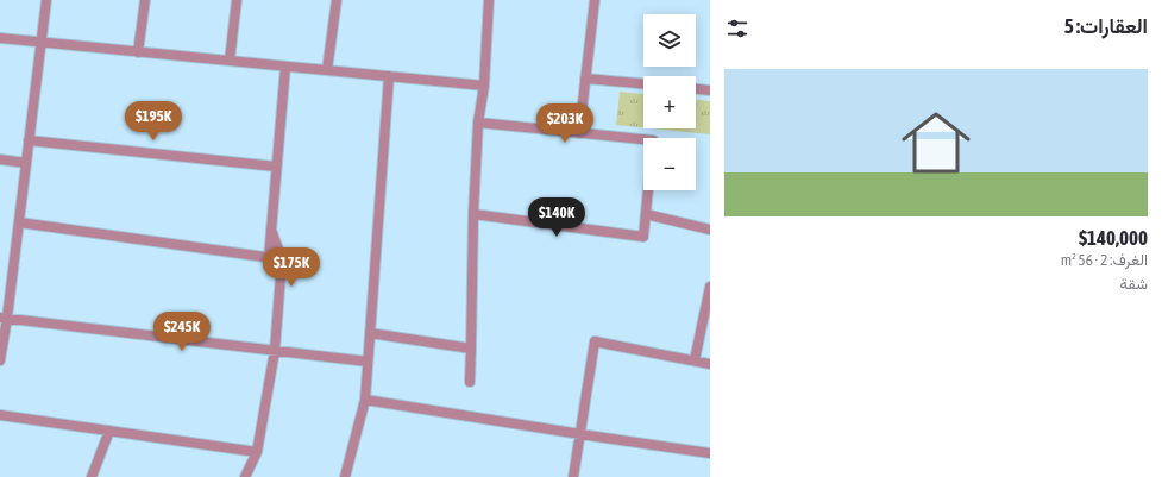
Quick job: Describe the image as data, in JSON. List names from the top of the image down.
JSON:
{
  "page": {
    "heading": "العقارات: 5",
    "map_buttons": ["+", "−"],
    "list": [
      {
        "name": "$140,000",
        "note": "الغرف: 2 · 56 m² · شقة"
      }
    ],
    "price": [
      "$195K",
      "$203K",
      "$140K",
      "$175K",
      "$245K"
    ]
  }
}
